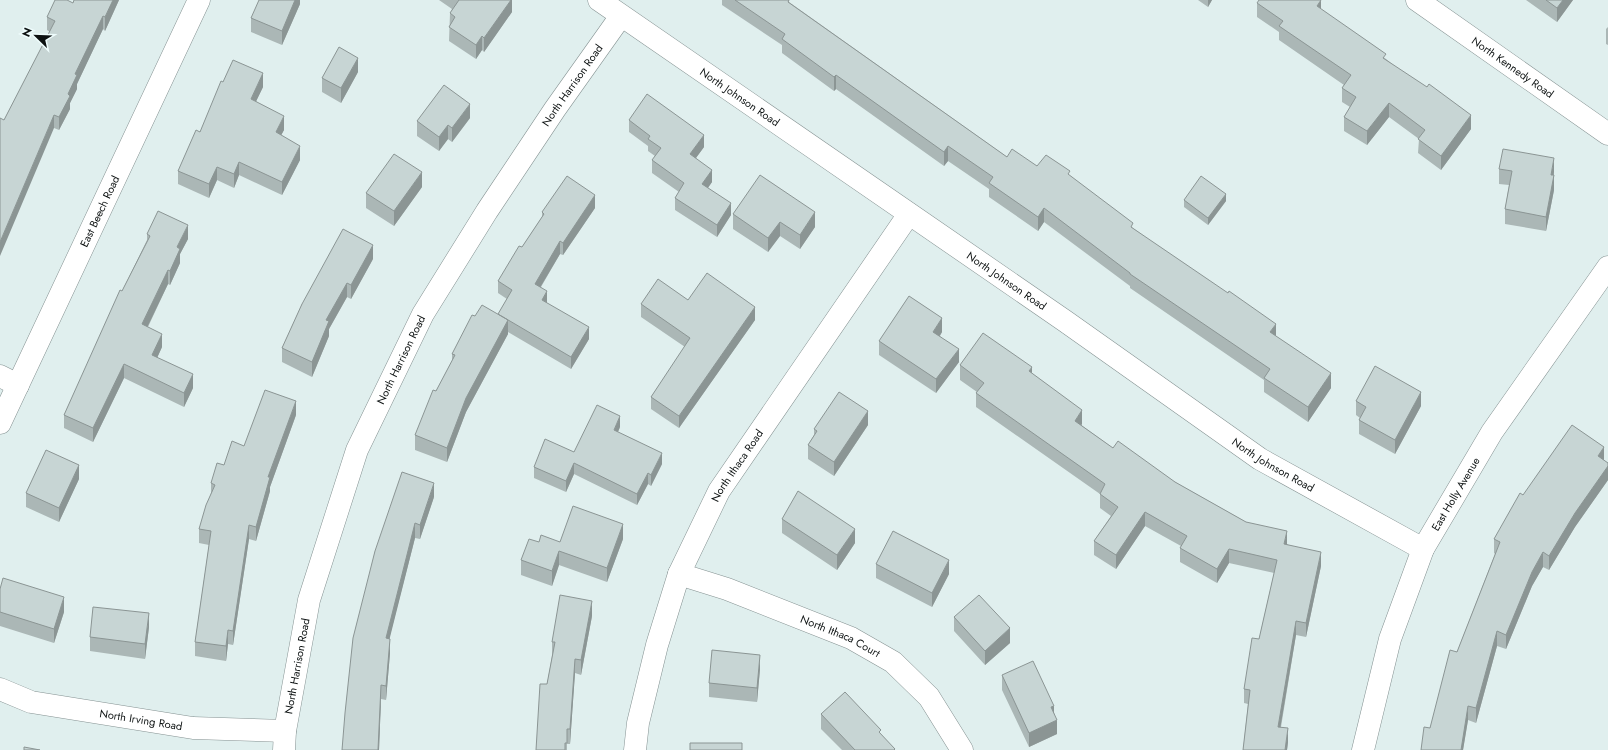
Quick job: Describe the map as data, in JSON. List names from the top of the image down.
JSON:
{
  "streets": {
    "street": [
      "North Kennedy Road",
      "North Harrison Road",
      "North Johnson Road",
      "East Beech Road",
      "North Ithaca Road",
      "East Holly Avenue",
      "North Ithaca Court",
      "North Irving Road"
    ]
  },
  "crossings": [
    ["North Harrison Road", "North Johnson Road"],
    ["North Harrison Road", "North Irving Road"],
    ["North Johnson Road", "North Ithaca Road"],
    ["North Johnson Road", "East Holly Avenue"],
    ["North Ithaca Road", "North Ithaca Court"]
  ],
  "north": "top left"
}
